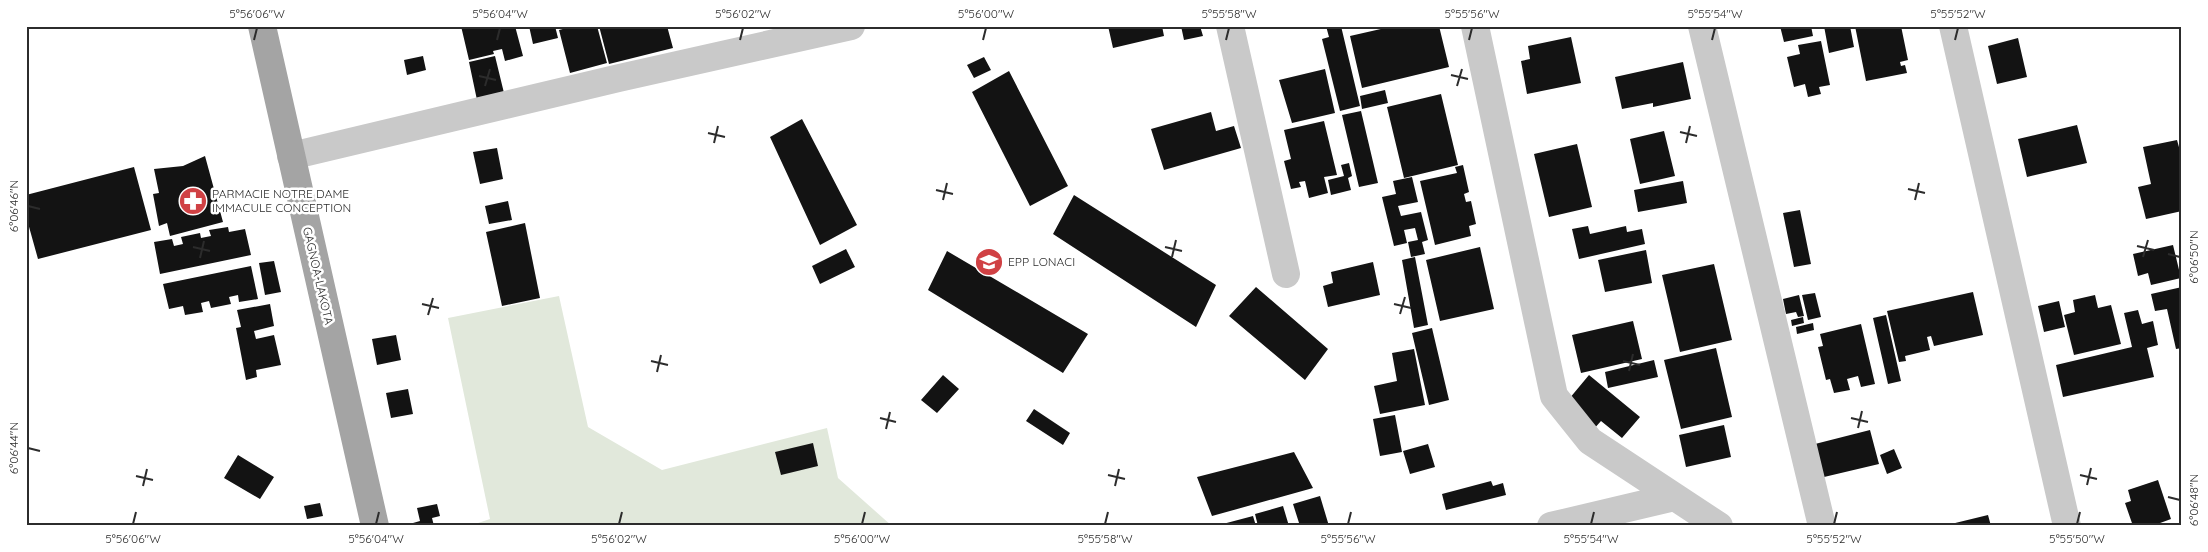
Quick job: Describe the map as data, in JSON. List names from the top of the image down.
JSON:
{
  "streets": {
    "main road": ["GAGNOA-LAKOTA"]
  },
  "places": {
    "pharmacy": ["PARMACIE NOTRE DAME IMMACULE CONCEPTION"],
    "school or university": ["EPP LONACI"]
  },
  "coordinates": [
    "5°56'06\"W",
    "5°56'04\"W",
    "5°56'02\"W",
    "5°56'00\"W",
    "5°55'58\"W",
    "5°55'56\"W",
    "5°55'54\"W",
    "5°55'52\"W",
    "6°06'46\"N",
    "6°06'50\"N",
    "6°06'44\"N",
    "6°06'48\"N",
    "5°55'50\"W"
  ]
}
